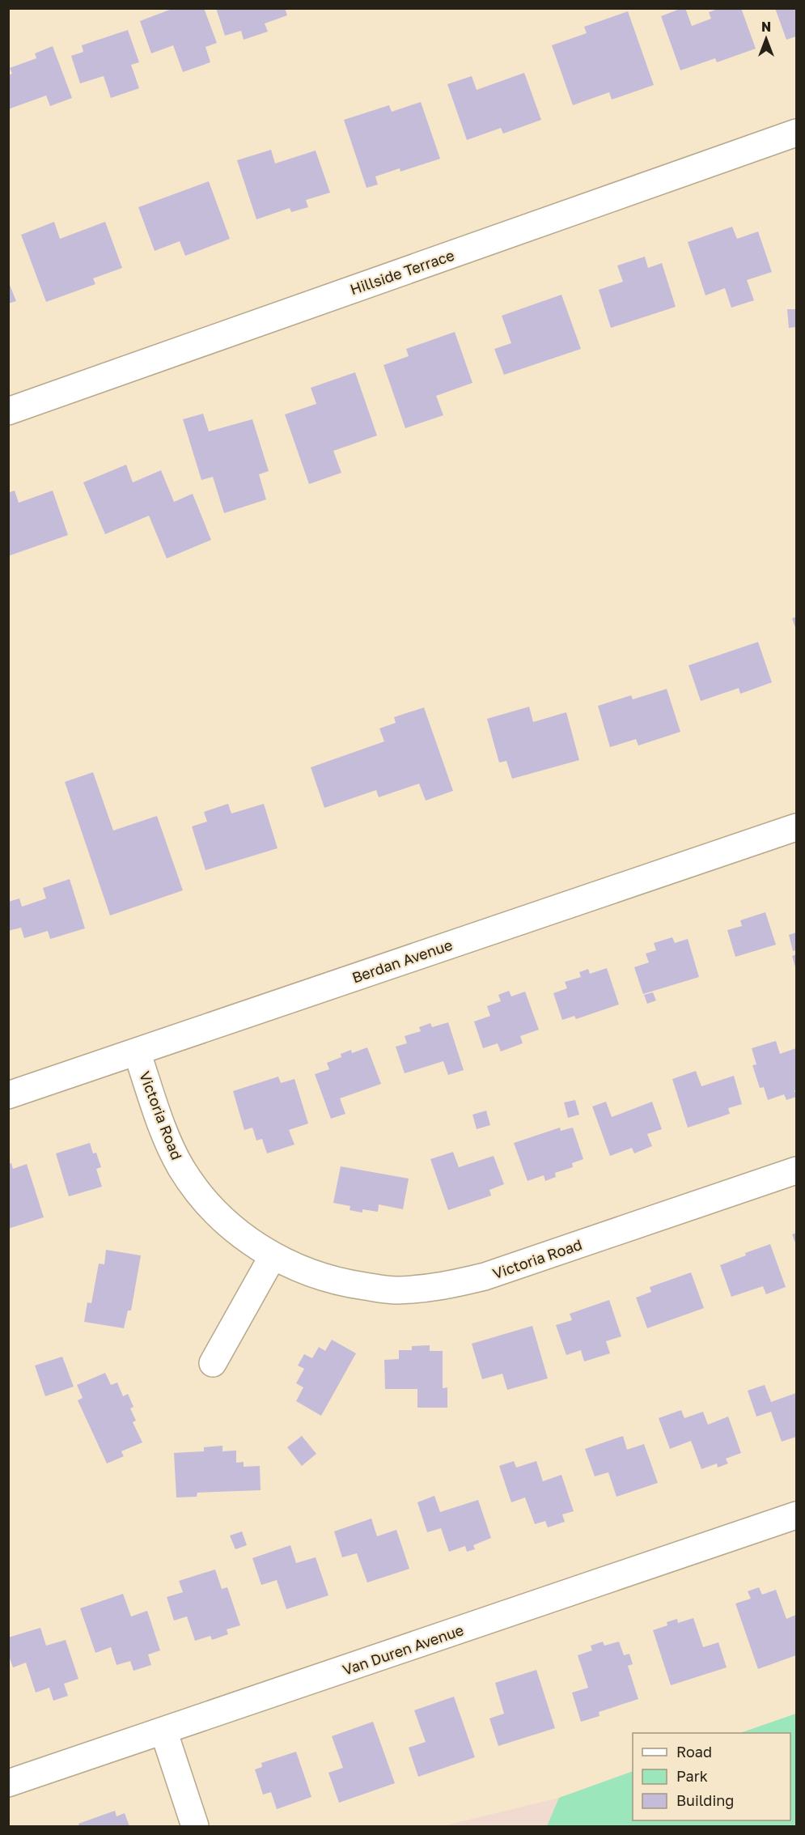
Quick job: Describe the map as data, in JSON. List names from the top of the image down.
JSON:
{
  "streets": {
    "street": [
      "Hillside Terrace",
      "Berdan Avenue",
      "Victoria Road",
      "Van Duren Avenue"
    ]
  },
  "crossings": [
    ["Berdan Avenue", "Victoria Road"]
  ],
  "legend": ["Road", "Park", "Building"],
  "north": "top"
}
